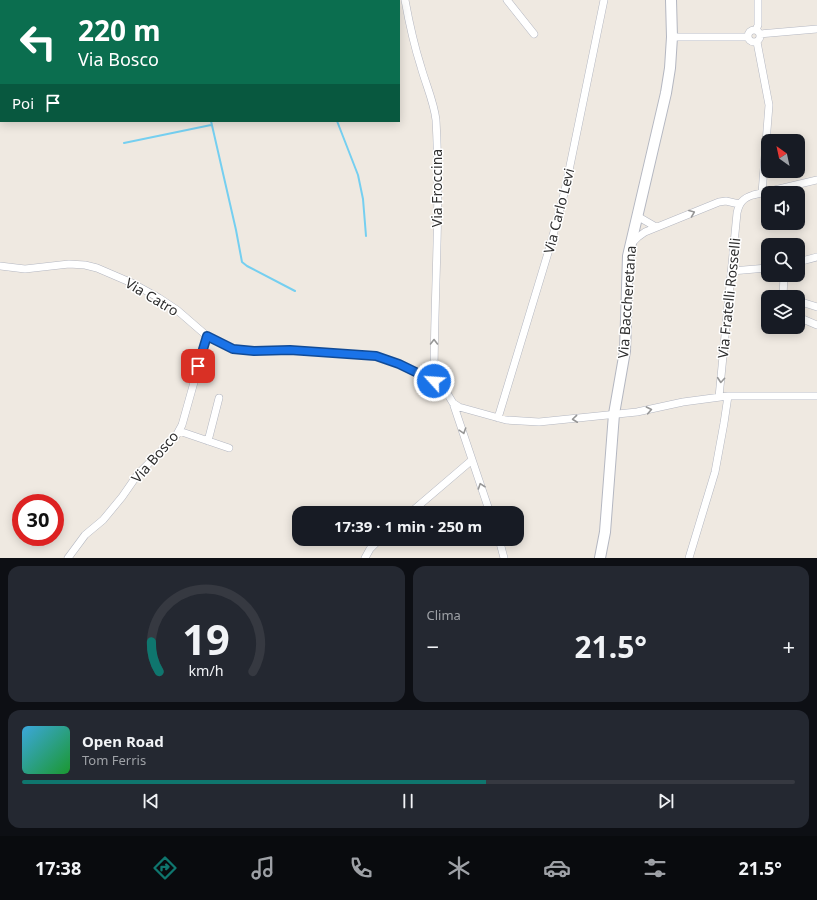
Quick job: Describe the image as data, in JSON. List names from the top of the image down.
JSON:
{
  "streets": {
    "street": [
      "Via Froccina",
      "Via Carlo Levi",
      "Via Catro",
      "Via Fratelli Rosselli",
      "Via Baccheretana",
      "Via Bosco"
    ]
  },
  "crossings": [
    ["Via Froccina", "Via Catro"],
    ["Via Catro", "Via Bosco"]
  ],
  "one_way": ["Via Froccina", "Via Fratelli Rosselli"],
  "north": "top left",
  "page": {
    "turn": ["220 m", "Via Bosco"],
    "then": "Poi",
    "limit": "30",
    "trip": "17:39 · 1 min · 250 m",
    "tile": "Clima",
    "heat": ["−", "21.5°", "+"],
    "song": ["Open Road", "Tom Ferris"],
    "tabs": ["17:38", "21.5°"],
    "gauge": ["19", "km/h"]
  }
}
